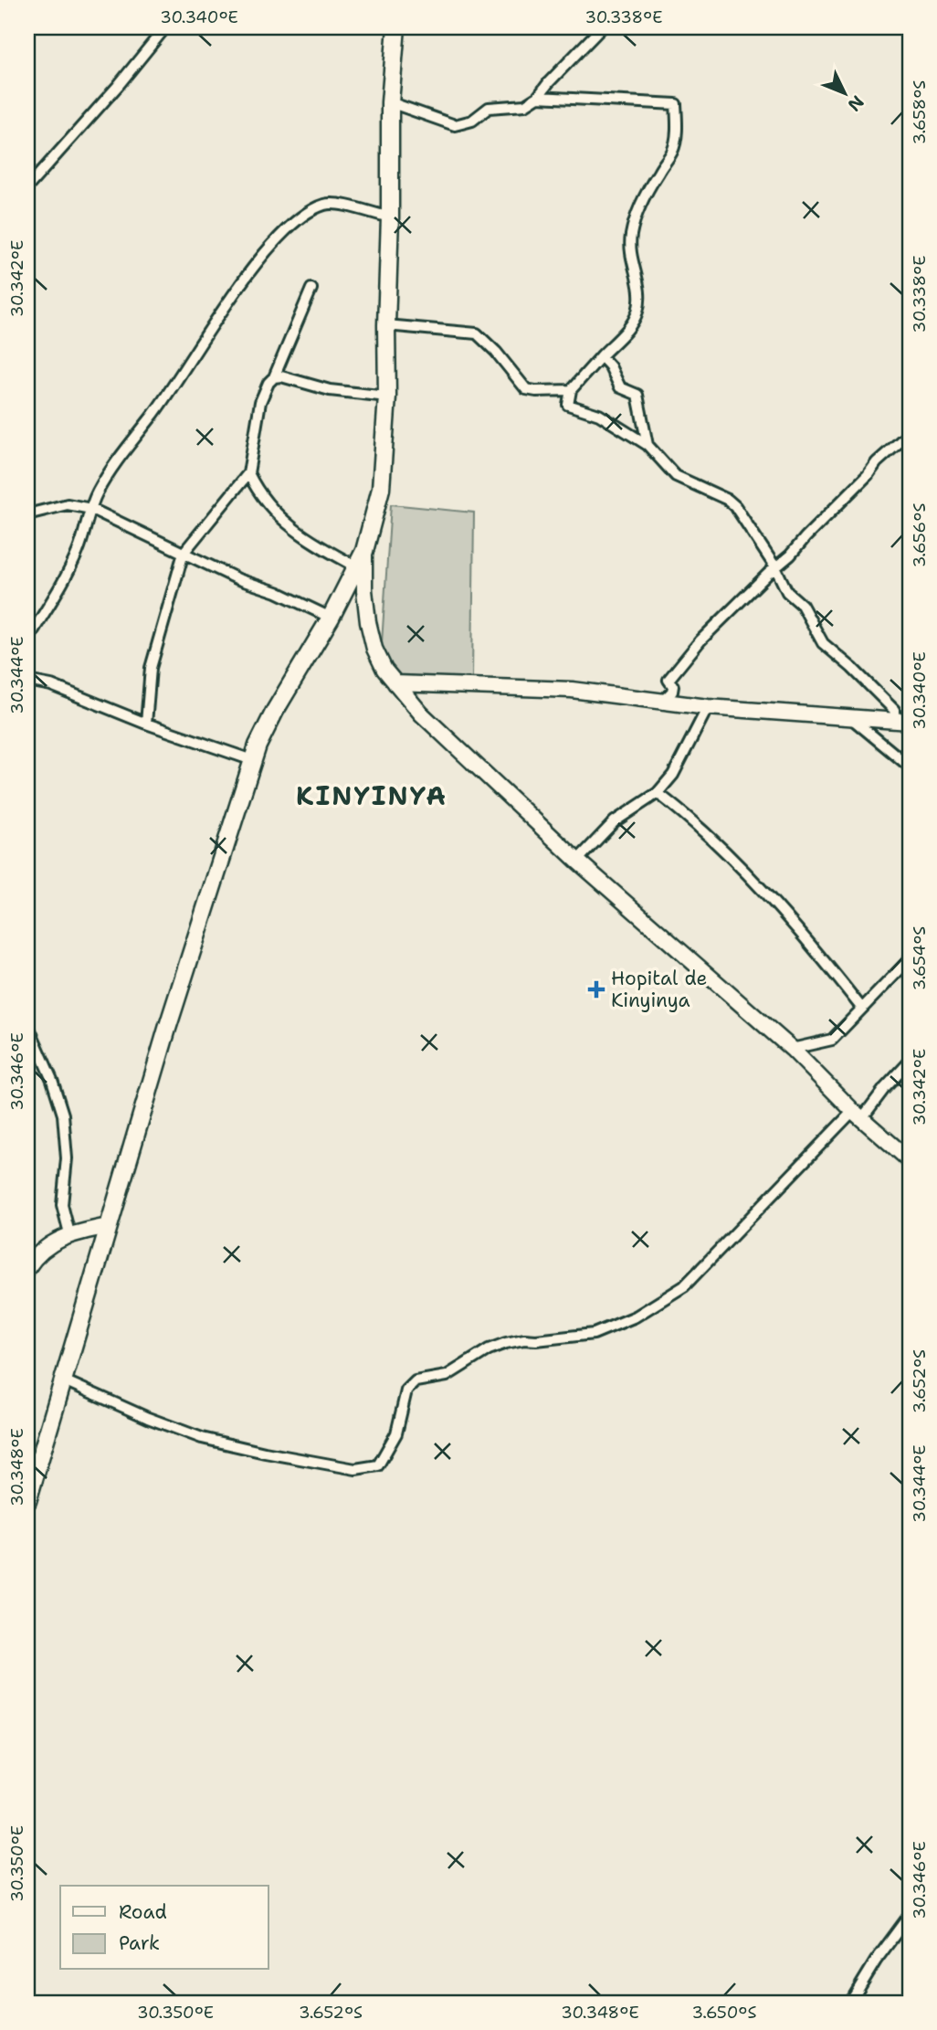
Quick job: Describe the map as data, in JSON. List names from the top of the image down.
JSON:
{
  "districts": ["KINYINYA"],
  "places": {
    "health": ["Hopital de Kinyinya"]
  },
  "legend": ["Road", "Park"],
  "north": "bottom right",
  "coordinates": [
    "30.340°E",
    "30.338°E",
    "3.658°S",
    "30.342°E",
    "3.656°S",
    "30.344°E",
    "3.654°S",
    "30.346°E",
    "3.652°S",
    "30.348°E",
    "30.350°E",
    "3.650°S"
  ]
}
